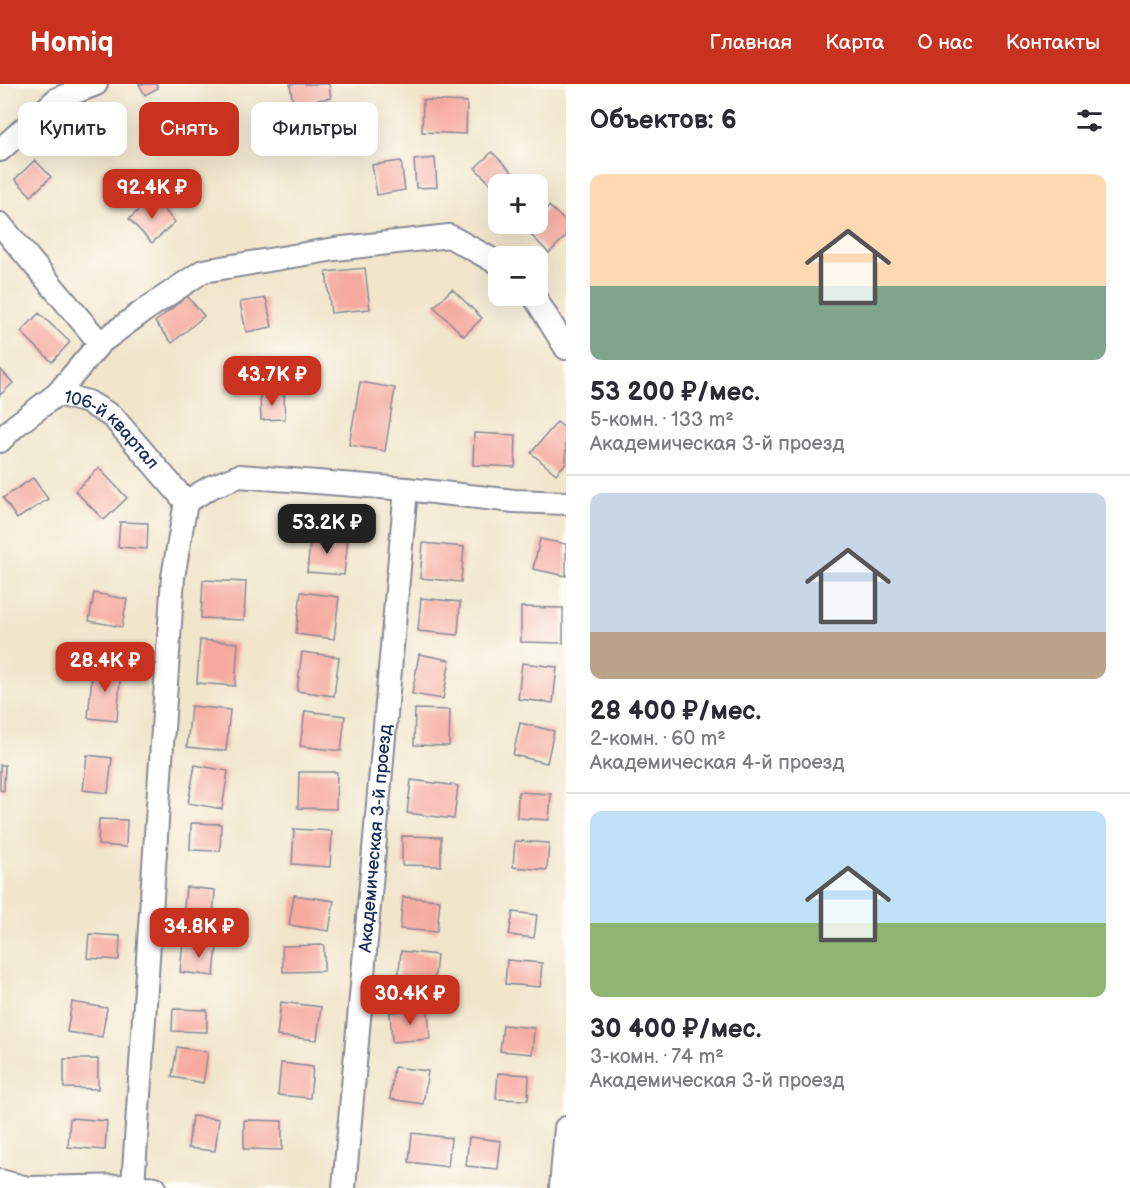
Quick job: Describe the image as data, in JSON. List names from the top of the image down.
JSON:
{
  "streets": {
    "street": ["106-й квартал", "Академическая 3-й проезд"]
  },
  "page": {
    "header": "Homiq",
    "nav": [
      "Главная",
      "Карта",
      "О нас",
      "Контакты"
    ],
    "heading": "Объектов: 6",
    "chip": ["Купить", "Снять", "Фильтры"],
    "list": [
      {
        "name": "53 200 ₽/мес.",
        "note": "5-комн. · 133 m² · Академическая 3-й проезд"
      },
      {
        "name": "28 400 ₽/мес.",
        "note": "2-комн. · 60 m² · Академическая 4-й проезд"
      },
      {
        "name": "30 400 ₽/мес.",
        "note": "3-комн. · 74 m² · Академическая 3-й проезд"
      }
    ],
    "price": [
      "92.4K ₽",
      "43.7K ₽",
      "53.2K ₽",
      "28.4K ₽",
      "34.8K ₽",
      "30.4K ₽"
    ],
    "map_buttons": ["+", "−"]
  }
}
